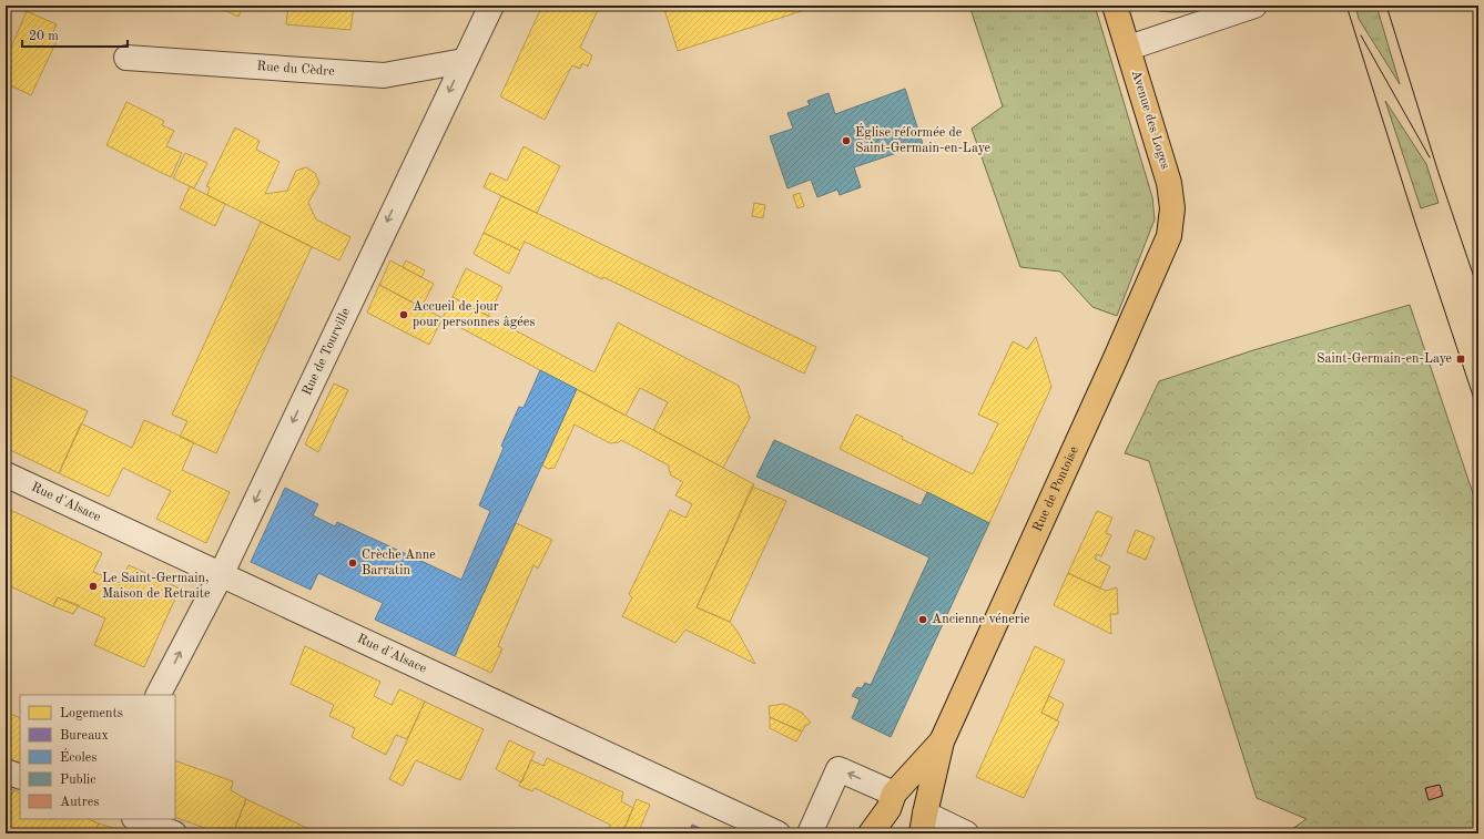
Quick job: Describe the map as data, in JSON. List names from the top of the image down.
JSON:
{
  "streets": {
    "main road": ["Avenue des Loges", "Rue de Pontoise"],
    "street": ["Rue du Cèdre", "Rue de Tourville", "Rue d'Alsace"]
  },
  "crossings": [
    ["Rue du Cèdre", "Rue de Tourville"],
    ["Avenue des Loges", "Rue de Pontoise"],
    ["Rue de Tourville", "Rue d'Alsace"]
  ],
  "places": {
    "other": [
      "Église réformée de Saint-Germain-en-Laye",
      "Accueil de jour pour personnes âgées",
      "Crèche Anne Barratin",
      "Le Saint-Germain, Maison de Retraite",
      "Ancienne vénerie"
    ],
    "transit": ["Saint-Germain-en-Laye"]
  },
  "legend": [
    "Logements",
    "Bureaux",
    "Écoles",
    "Public",
    "Autres"
  ],
  "scale_bar": "20 m"
}
